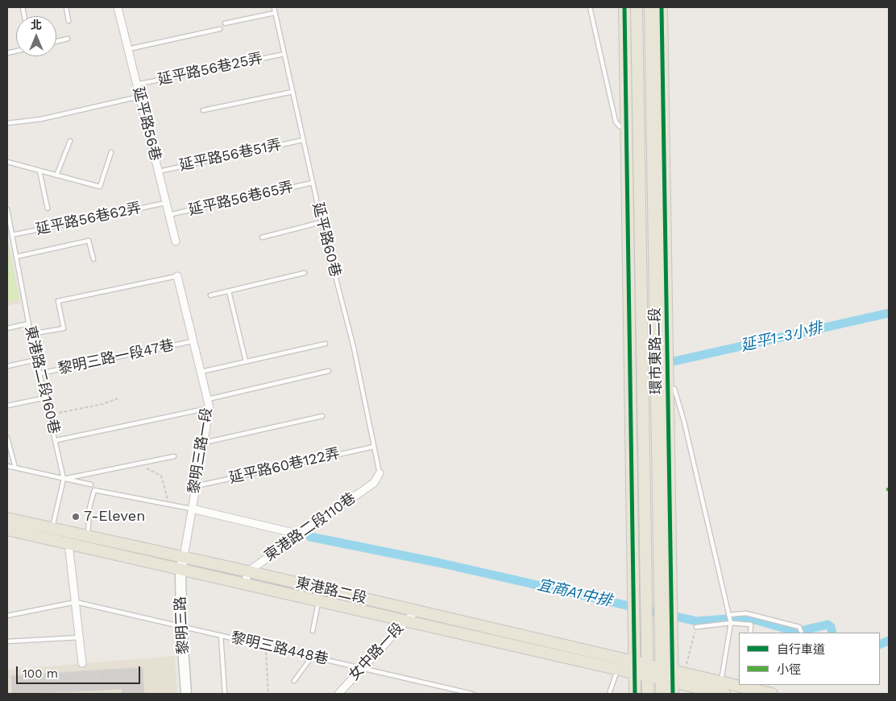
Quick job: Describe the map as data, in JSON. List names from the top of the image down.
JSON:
{
  "streets": {
    "main road": ["環市東路二段", "東港路二段"],
    "street": [
      "延平路56巷",
      "黎明三路一段",
      "東港路二段110巷",
      "黎明三路",
      "女中路一段"
    ],
    "lane": [
      "延平路56巷25弄",
      "延平路56巷51弄",
      "延平路56巷65弄",
      "延平路56巷62弄",
      "延平路60巷",
      "黎明三路一段47巷",
      "東港路二段160巷",
      "延平路60巷122弄",
      "黎明三路448巷"
    ]
  },
  "crossings": [
    ["延平路56巷25弄", "延平路56巷"],
    ["延平路56巷25弄", "延平路60巷"],
    ["延平路56巷", "延平路56巷51弄"],
    ["延平路56巷", "延平路56巷65弄"],
    ["延平路56巷", "延平路56巷62弄"],
    ["延平路56巷51弄", "延平路60巷"],
    ["延平路56巷65弄", "延平路60巷"],
    ["延平路56巷62弄", "東港路二段160巷"],
    ["延平路60巷", "延平路60巷122弄"],
    ["延平路60巷", "東港路二段110巷"],
    ["環市東路二段", "東港路二段"],
    ["黎明三路一段47巷", "東港路二段160巷"],
    ["黎明三路一段47巷", "黎明三路一段"],
    ["東港路二段160巷", "東港路二段"],
    ["黎明三路一段", "延平路60巷122弄"],
    ["黎明三路一段", "東港路二段"],
    ["黎明三路一段", "黎明三路"],
    ["東港路二段110巷", "東港路二段"],
    ["東港路二段", "黎明三路"],
    ["東港路二段", "女中路一段"],
    ["黎明三路", "黎明三路448巷"],
    ["黎明三路448巷", "女中路一段"]
  ],
  "water": ["延平1-3小排", "宜商A1中排"],
  "places": ["7-Eleven"],
  "legend": ["自行車道", "小徑"],
  "scale_bar": "100 m",
  "north": "top"
}
